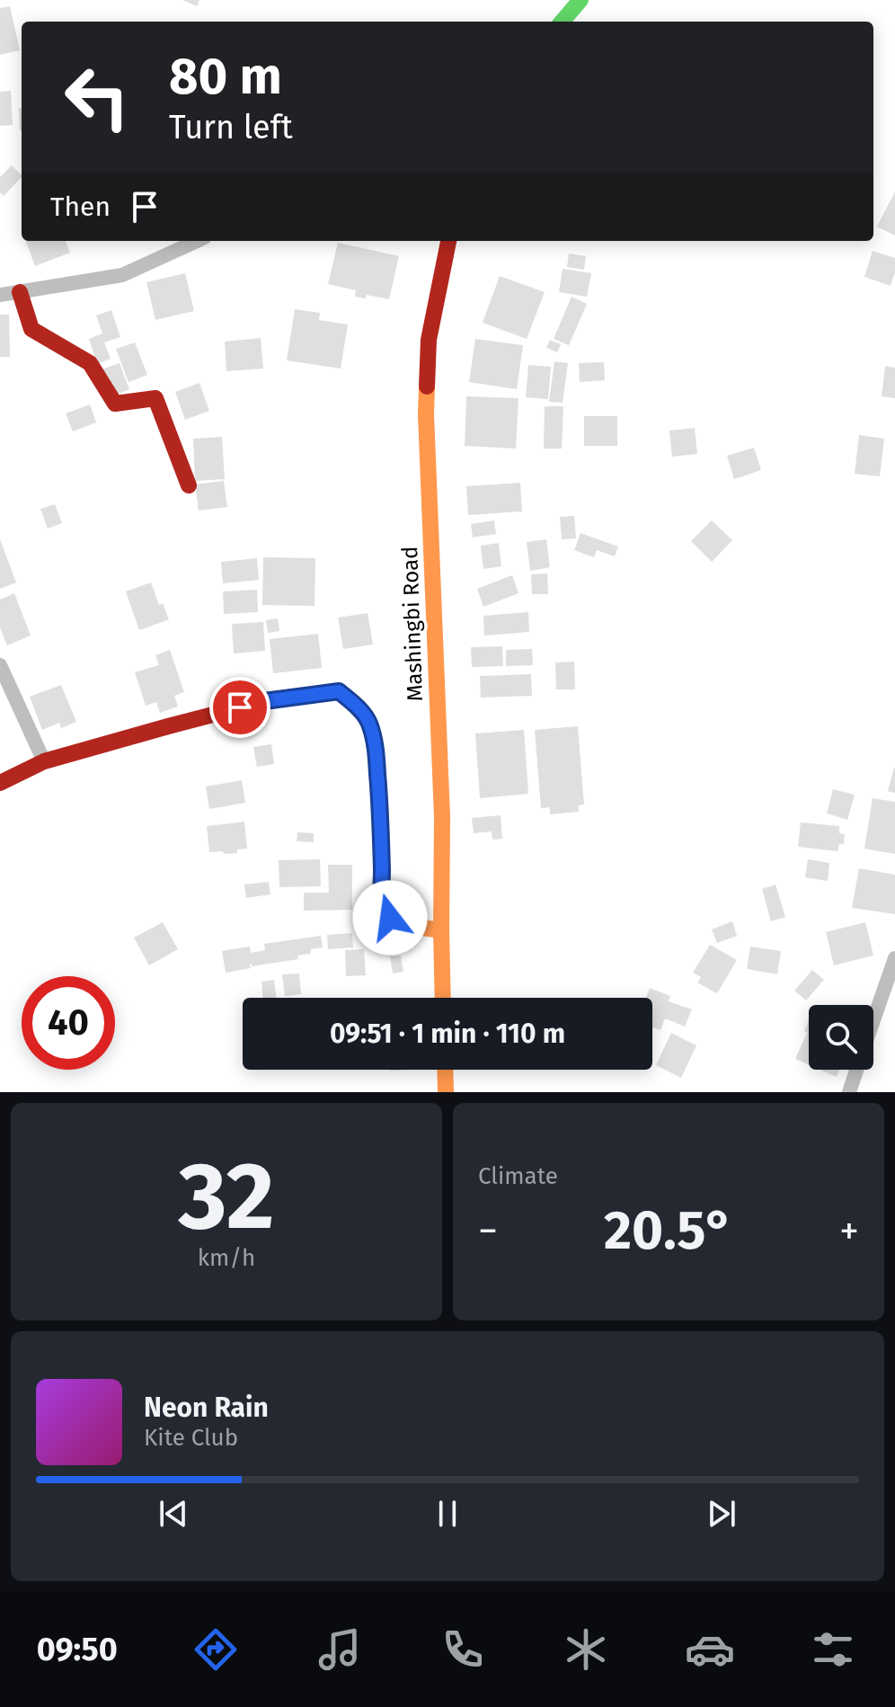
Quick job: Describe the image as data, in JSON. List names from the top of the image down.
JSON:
{
  "streets": {
    "street": ["Mashingbi Road"]
  },
  "page": {
    "turn": ["80 m", "Turn left"],
    "then": "Then",
    "limit": "40",
    "trip": "09:51 · 1 min · 110 m",
    "tile": [
      ["32", "km/h"],
      "Climate"
    ],
    "heat": ["−", "20.5°", "+"],
    "song": ["Neon Rain", "Kite Club"],
    "tabs": "09:50"
  }
}
